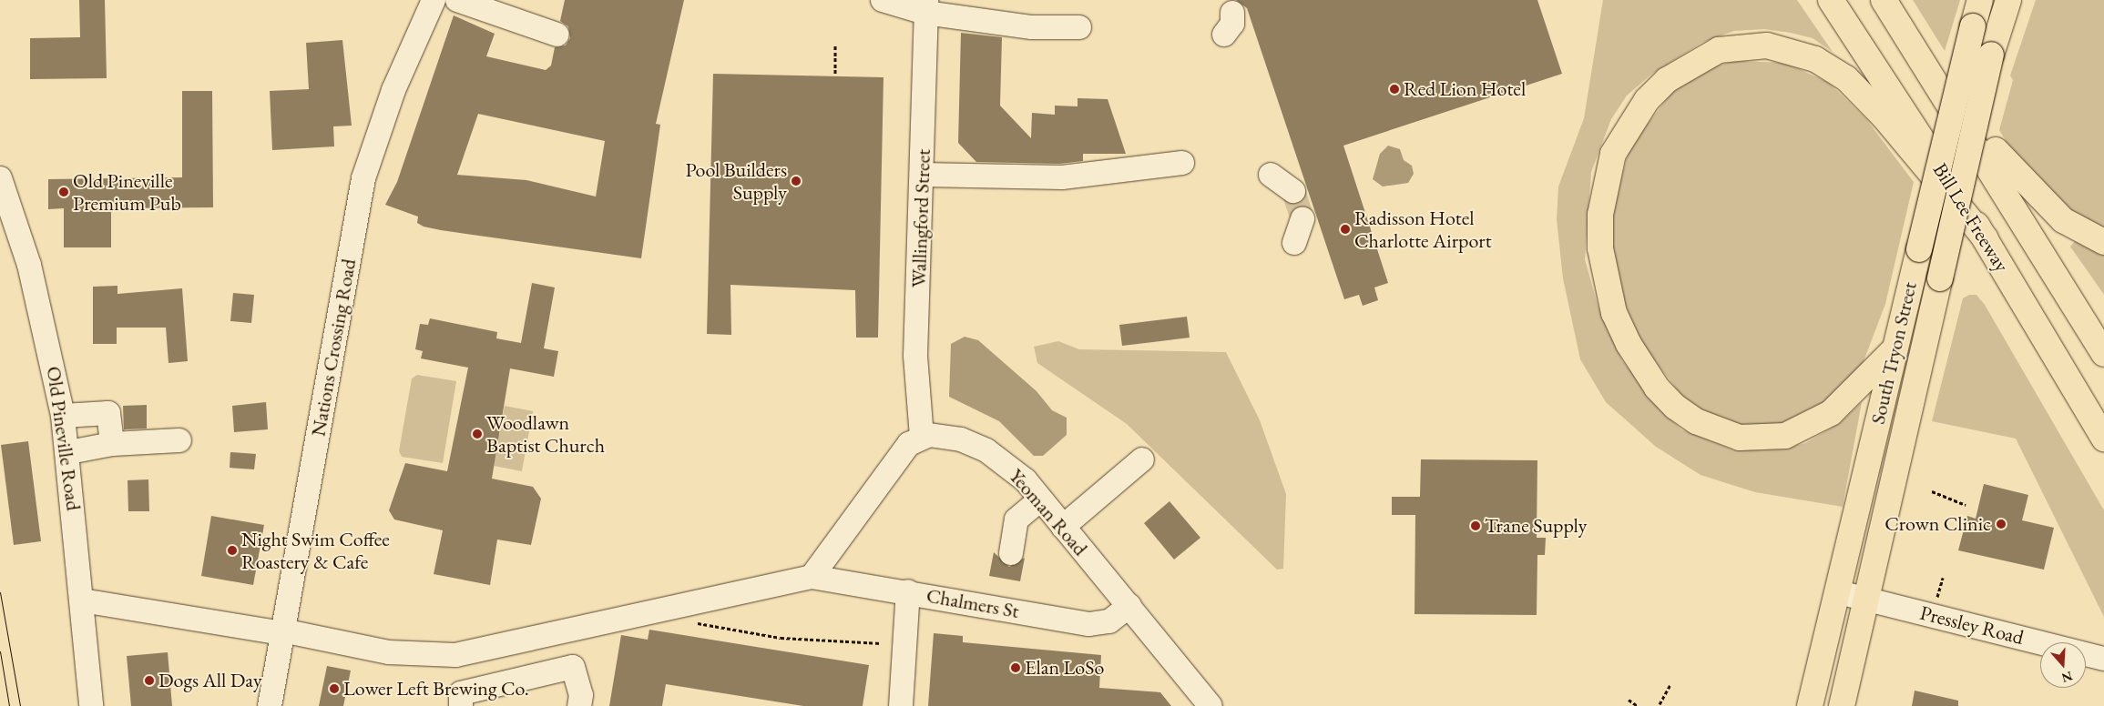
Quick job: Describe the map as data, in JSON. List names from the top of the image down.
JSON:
{
  "streets": {
    "main road": ["Bill Lee Freeway", "South Tryon Street"],
    "street": [
      "Wallingford Street",
      "Nations Crossing Road",
      "Old Pineville Road",
      "Yeoman Road",
      "Chalmers St",
      "Pressley Road"
    ]
  },
  "crossings": [
    ["Wallingford Street", "Yeoman Road"],
    ["South Tryon Street", "Pressley Road"],
    ["Yeoman Road", "Chalmers St"]
  ],
  "places": [
    "Red Lion Hotel",
    "Pool Builders Supply",
    "Old Pineville Premium Pub",
    "Radisson Hotel Charlotte Airport",
    "Woodlawn Baptist Church",
    "Crown Clinic",
    "Trane Supply",
    "Night Swim Coffee Roastery & Cafe",
    "Elan LoSo",
    "Dogs All Day",
    "Lower Left Brewing Co."
  ],
  "north": "bottom"
}
